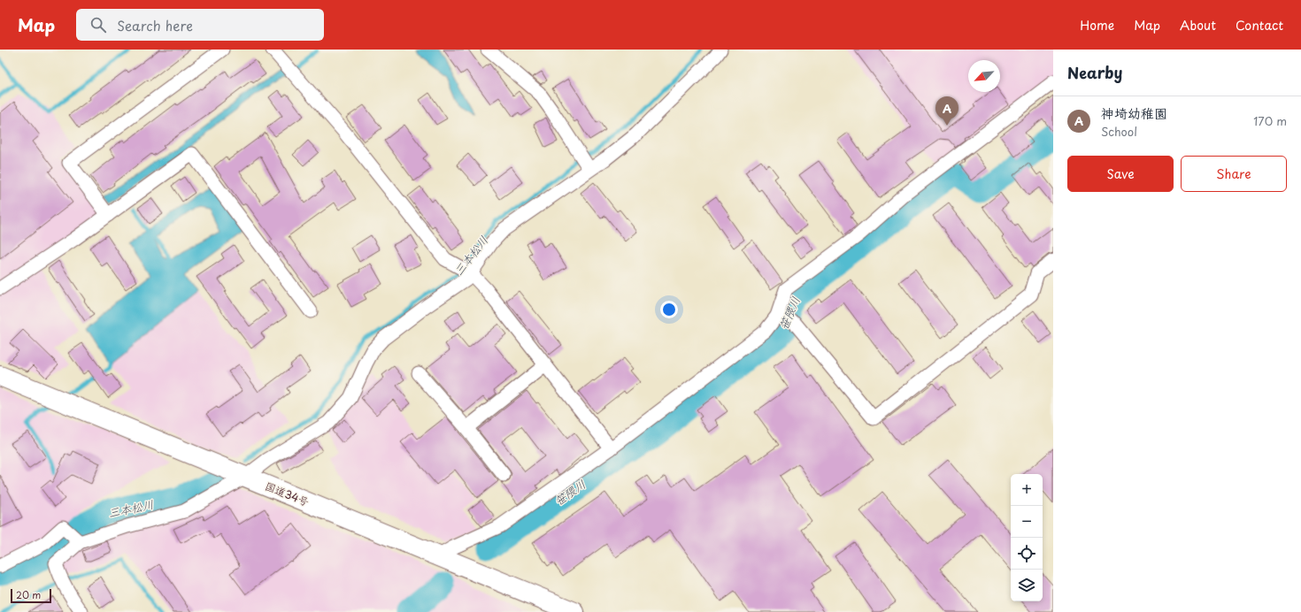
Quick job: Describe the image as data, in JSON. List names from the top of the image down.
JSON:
{
  "streets": {
    "highway": ["国道34号"]
  },
  "water": ["三本松川", "笹隈川"],
  "scale_bar": "20 m",
  "north": "bottom left",
  "page": {
    "header": "Map",
    "search": "Search here",
    "nav": [
      "Home",
      "Map",
      "About",
      "Contact"
    ],
    "heading": "Nearby",
    "list": [
      {
        "mark": "A",
        "name": "神埼幼稚園",
        "note": "School",
        "value": "170 m"
      }
    ],
    "pins": "A",
    "buttons": ["Save", "Share"],
    "map_buttons": ["+", "−"],
    "scale": "20 m"
  }
}
